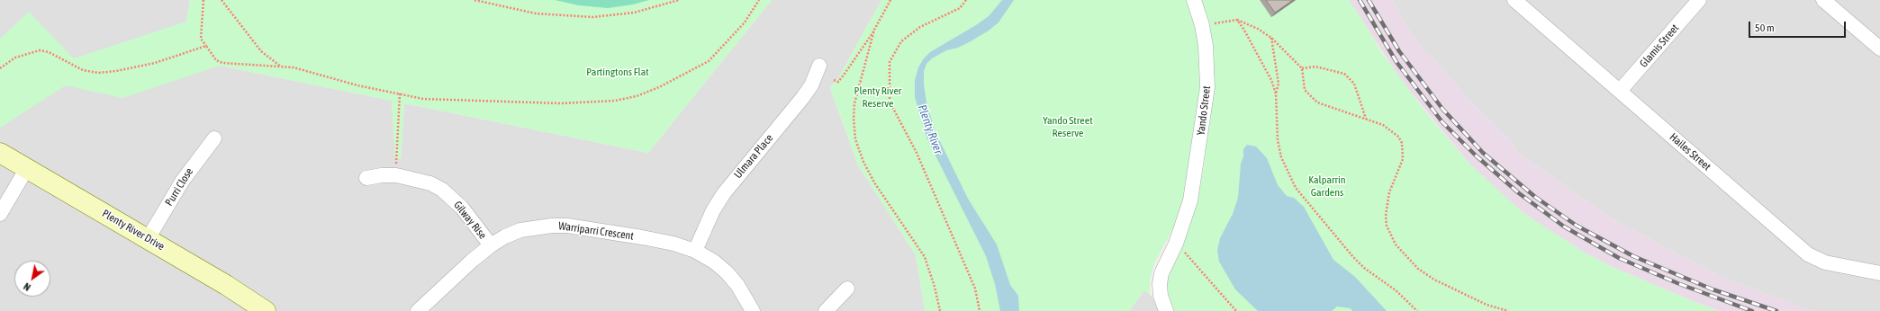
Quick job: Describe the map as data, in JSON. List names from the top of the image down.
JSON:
{
  "streets": {
    "street": [
      "Glamis Street",
      "Yando Street",
      "Hailes Street",
      "Ulmara Place",
      "Purri Close",
      "Gilway Rise",
      "Plenty River Drive",
      "Warriparri Crescent"
    ]
  },
  "crossings": [
    ["Glamis Street", "Hailes Street"],
    ["Ulmara Place", "Warriparri Crescent"],
    ["Purri Close", "Plenty River Drive"],
    ["Gilway Rise", "Warriparri Crescent"]
  ],
  "water": ["Plenty River"],
  "parks": [
    "Partingtons Flat",
    "Plenty River Reserve",
    "Yando Street Reserve",
    "Kalparrin Gardens"
  ],
  "scale_bar": "50 m",
  "north": "bottom left"
}
